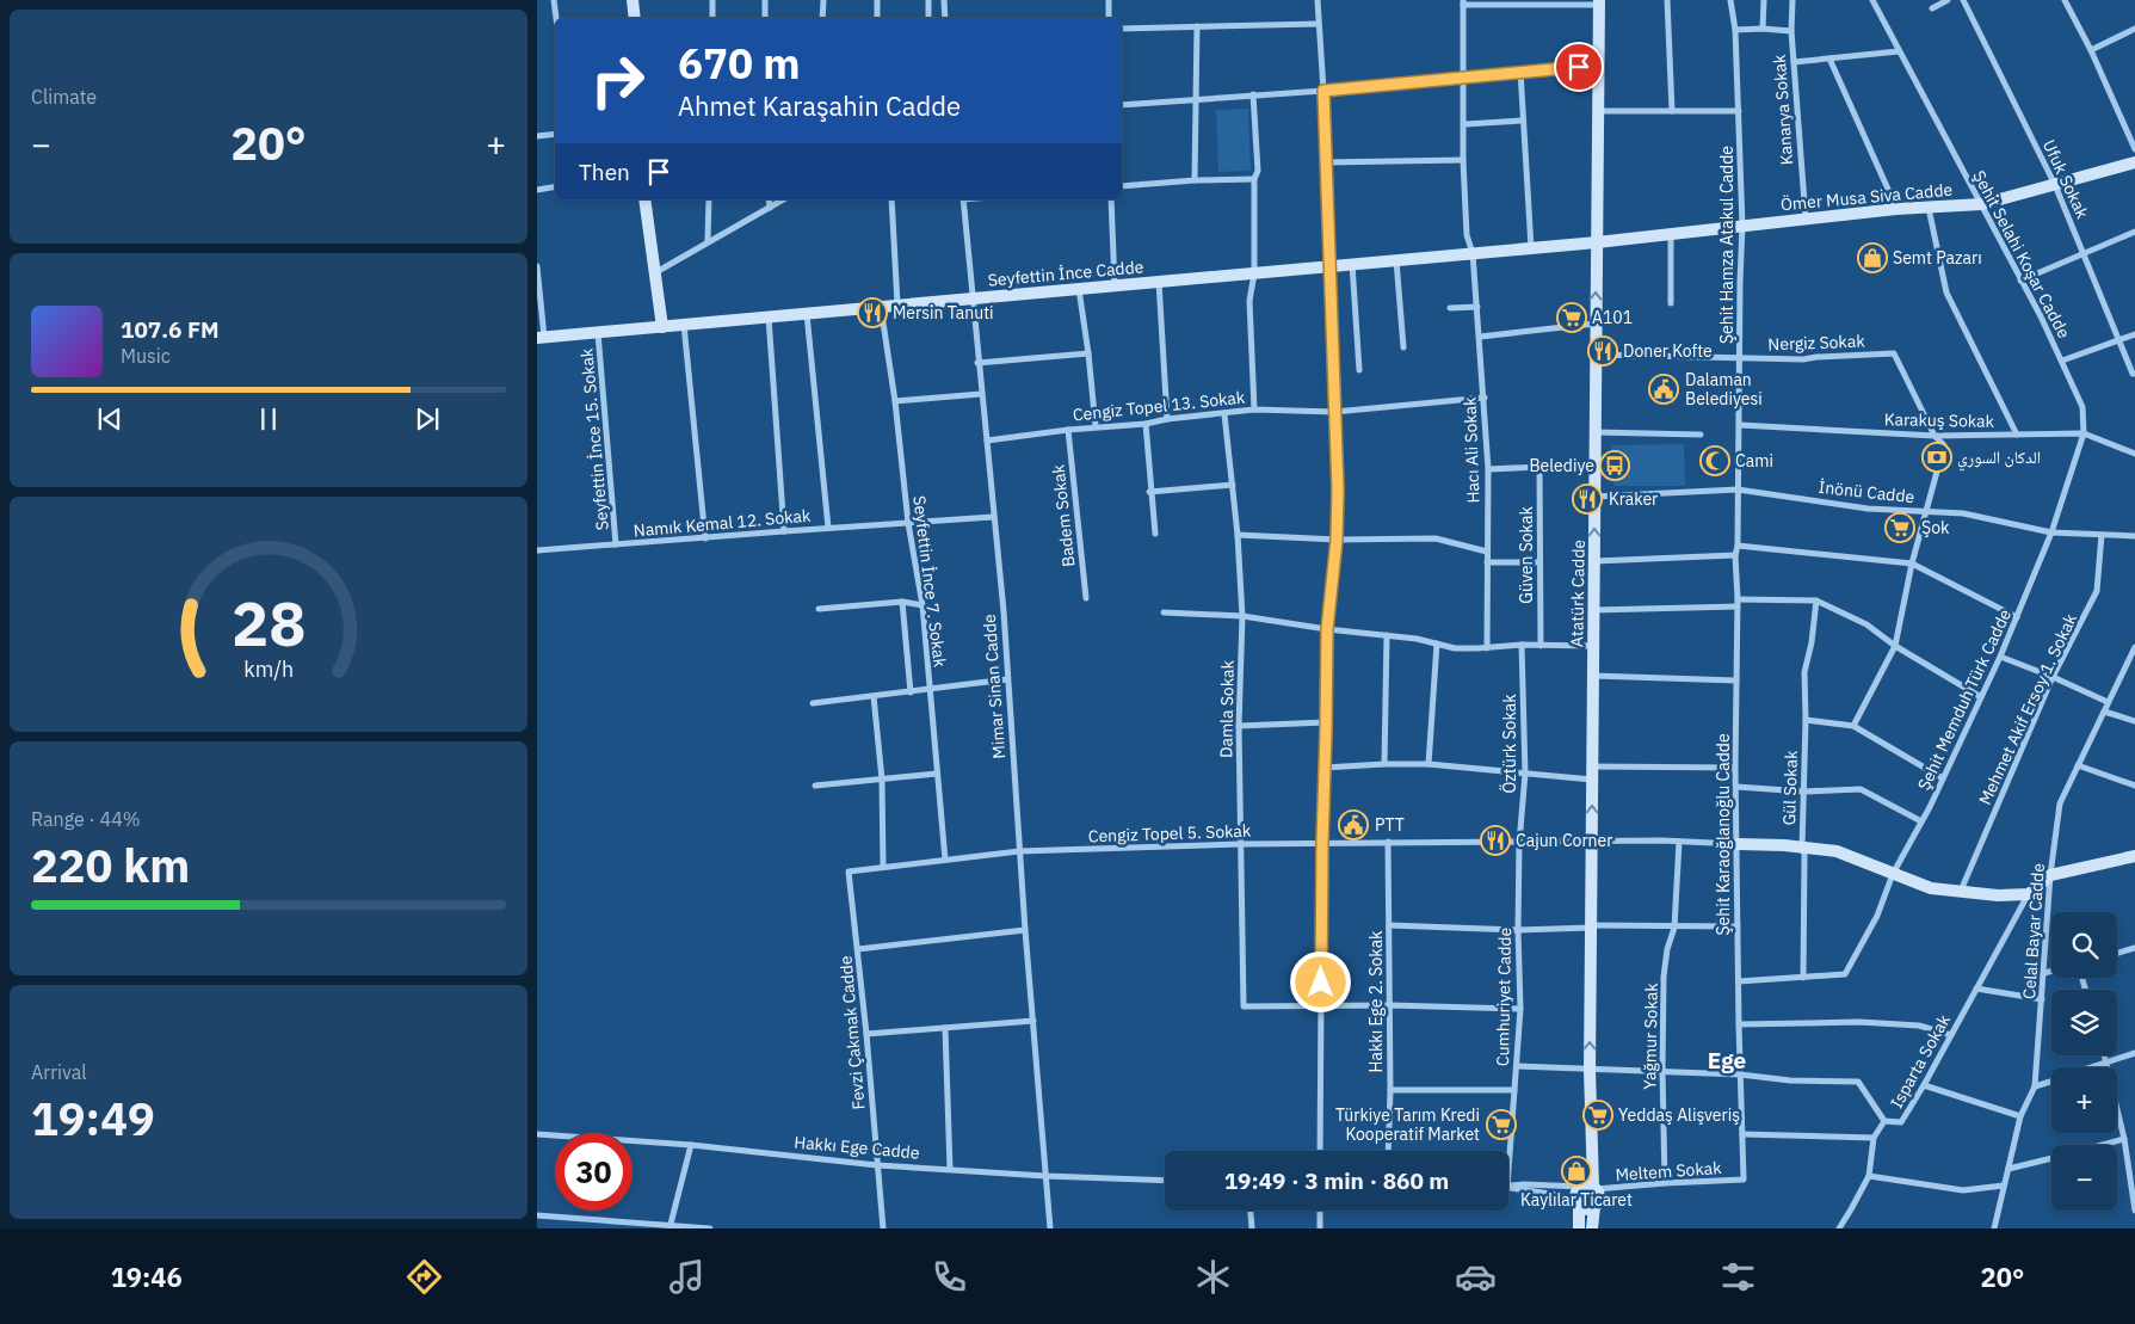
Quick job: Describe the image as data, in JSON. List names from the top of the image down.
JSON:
{
  "streets": {
    "main road": ["Ömer Musa Siva Cadde", "Seyfettin İnce Cadde", "Atatürk Cadde"],
    "street": [
      "Kanarya Sokak",
      "Ufuk Sokak",
      "Şehit Hamza Atakul Cadde",
      "Şehit Selahi Koşar Cadde",
      "Nergiz Sokak",
      "Cengiz Topel 13. Sokak",
      "Karakuş Sokak",
      "Seyfettin İnce 15. Sokak",
      "Hacı Ali Sokak",
      "İnönü Cadde",
      "Badem Sokak",
      "Namık Kemal 12. Sokak",
      "Güven Sokak",
      "Seyfettin İnce 7. Sokak",
      "Mimar Sinan Cadde",
      "Şehit Memduh Türk Cadde",
      "Damla Sokak",
      "Mehmet Akif Ersoy 1. Sokak",
      "Öztürk Sokak",
      "Gül Sokak",
      "Cengiz Topel 5. Sokak",
      "Şehit Karaoğlanoğlu Cadde",
      "Celal Bayar Cadde",
      "Cumhuriyet Cadde",
      "Hakkı Ege 2. Sokak",
      "Fevzi Çakmak Cadde",
      "Yağmur Sokak",
      "Isparta Sokak",
      "Hakkı Ege Cadde",
      "Meltem Sokak"
    ]
  },
  "crossings": [
    ["Kanarya Sokak", "Ömer Musa Siva Cadde"],
    ["Ufuk Sokak", "Ömer Musa Siva Cadde"],
    ["Ömer Musa Siva Cadde", "Şehit Hamza Atakul Cadde"],
    ["Ömer Musa Siva Cadde", "Şehit Selahi Koşar Cadde"],
    ["Ömer Musa Siva Cadde", "Seyfettin İnce Cadde"],
    ["Ömer Musa Siva Cadde", "Atatürk Cadde"],
    ["Şehit Hamza Atakul Cadde", "Nergiz Sokak"],
    ["Şehit Hamza Atakul Cadde", "Karakuş Sokak"],
    ["Şehit Hamza Atakul Cadde", "İnönü Cadde"],
    ["Şehit Hamza Atakul Cadde", "Şehit Karaoğlanoğlu Cadde"],
    ["Şehit Selahi Koşar Cadde", "Karakuş Sokak"],
    ["Şehit Selahi Koşar Cadde", "İnönü Cadde"],
    ["Şehit Selahi Koşar Cadde", "Şehit Memduh Türk Cadde"],
    ["Seyfettin İnce Cadde", "Seyfettin İnce 15. Sokak"],
    ["Seyfettin İnce Cadde", "Hacı Ali Sokak"],
    ["Seyfettin İnce Cadde", "Seyfettin İnce 7. Sokak"],
    ["Seyfettin İnce Cadde", "Atatürk Cadde"],
    ["Seyfettin İnce Cadde", "Mimar Sinan Cadde"],
    ["Nergiz Sokak", "Karakuş Sokak"],
    ["Nergiz Sokak", "Atatürk Cadde"],
    ["Cengiz Topel 13. Sokak", "Hacı Ali Sokak"],
    ["Cengiz Topel 13. Sokak", "Badem Sokak"],
    ["Cengiz Topel 13. Sokak", "Mimar Sinan Cadde"],
    ["Cengiz Topel 13. Sokak", "Damla Sokak"],
    ["Seyfettin İnce 15. Sokak", "Namık Kemal 12. Sokak"],
    ["İnönü Cadde", "Atatürk Cadde"],
    ["İnönü Cadde", "Şehit Memduh Türk Cadde"],
    ["İnönü Cadde", "Mehmet Akif Ersoy 1. Sokak"],
    ["İnönü Cadde", "Şehit Karaoğlanoğlu Cadde"],
    ["Namık Kemal 12. Sokak", "Seyfettin İnce 7. Sokak"],
    ["Namık Kemal 12. Sokak", "Mimar Sinan Cadde"],
    ["Seyfettin İnce 7. Sokak", "Cengiz Topel 5. Sokak"],
    ["Atatürk Cadde", "Cengiz Topel 5. Sokak"],
    ["Atatürk Cadde", "Meltem Sokak"],
    ["Mimar Sinan Cadde", "Cengiz Topel 5. Sokak"],
    ["Mimar Sinan Cadde", "Hakkı Ege Cadde"],
    ["Şehit Memduh Türk Cadde", "Gül Sokak"],
    ["Damla Sokak", "Cengiz Topel 5. Sokak"],
    ["Öztürk Sokak", "Cengiz Topel 5. Sokak"],
    ["Öztürk Sokak", "Cumhuriyet Cadde"],
    ["Cengiz Topel 5. Sokak", "Şehit Karaoğlanoğlu Cadde"],
    ["Cengiz Topel 5. Sokak", "Cumhuriyet Cadde"],
    ["Cengiz Topel 5. Sokak", "Hakkı Ege 2. Sokak"],
    ["Cengiz Topel 5. Sokak", "Fevzi Çakmak Cadde"],
    ["Cengiz Topel 5. Sokak", "Yağmur Sokak"],
    ["Şehit Karaoğlanoğlu Cadde", "Meltem Sokak"],
    ["Fevzi Çakmak Cadde", "Hakkı Ege Cadde"],
    ["Yağmur Sokak", "Meltem Sokak"]
  ],
  "districts": ["Ege"],
  "places": {
    "shop": ["Semt Pazarı", "Kaylılar Ticaret"],
    "restaurant": [
      "Mersin Tanuti",
      "Doner Kofte",
      "Kraker",
      "Cajun Corner"
    ],
    "supermarket": [
      "A101",
      "Şok",
      "Yeddaş Alişveriş",
      "Türkiye Tarım Kredi Kooperatif Market"
    ],
    "public building": ["Dalaman Belediyesi", "PTT"],
    "bank": ["الدكان السوري"],
    "mosque": ["Cami"],
    "bus stop": ["Belediye"]
  },
  "page": {
    "tile": [
      "Climate",
      ["Range · 44%", "220 km"],
      ["Arrival", "19:49"]
    ],
    "turn": ["670 m", "Ahmet Karaşahin Cadde"],
    "heat": ["−", "20°", "+"],
    "then": "Then",
    "song": ["107.6 FM", "Music"],
    "map_buttons": ["+", "−"],
    "limit": "30",
    "trip": "19:49 · 3 min · 860 m",
    "tabs": ["19:46", "20°"],
    "gauge": ["28", "km/h"]
  }
}
